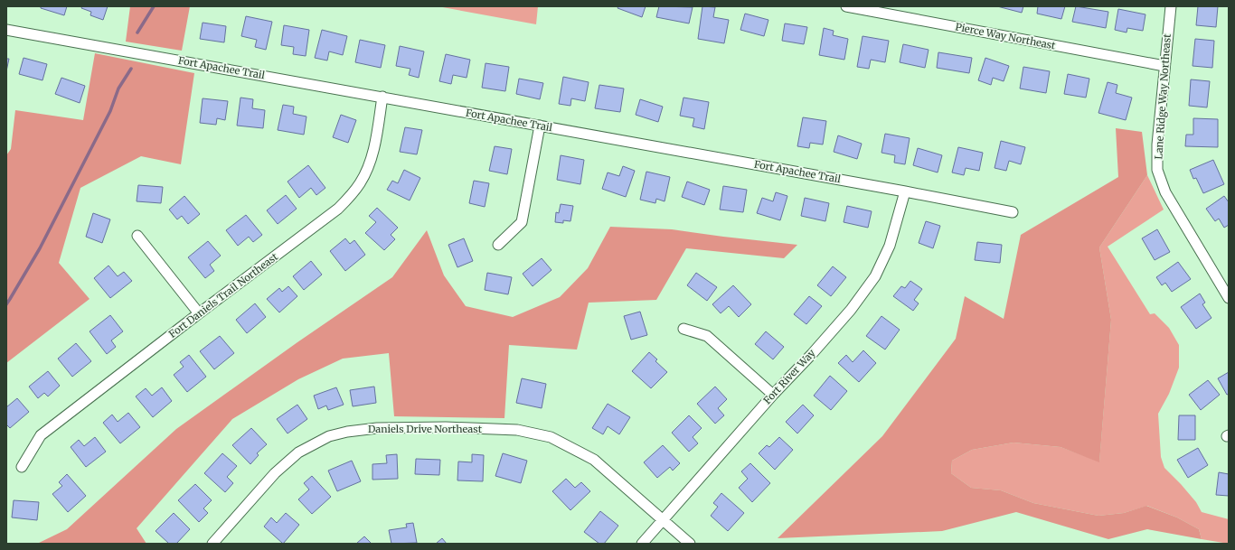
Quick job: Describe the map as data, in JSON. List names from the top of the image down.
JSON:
{
  "streets": {
    "street": [
      "Pierce Way Northeast",
      "Fort Apachee Trail",
      "Lane Ridge Way Northeast",
      "Fort Daniels Trail Northeast",
      "Fort River Way",
      "Daniels Drive Northeast"
    ]
  },
  "crossings": [
    ["Pierce Way Northeast", "Lane Ridge Way Northeast"],
    ["Fort Apachee Trail", "Fort Daniels Trail Northeast"],
    ["Fort Apachee Trail", "Fort River Way"],
    ["Fort River Way", "Daniels Drive Northeast"]
  ]
}
